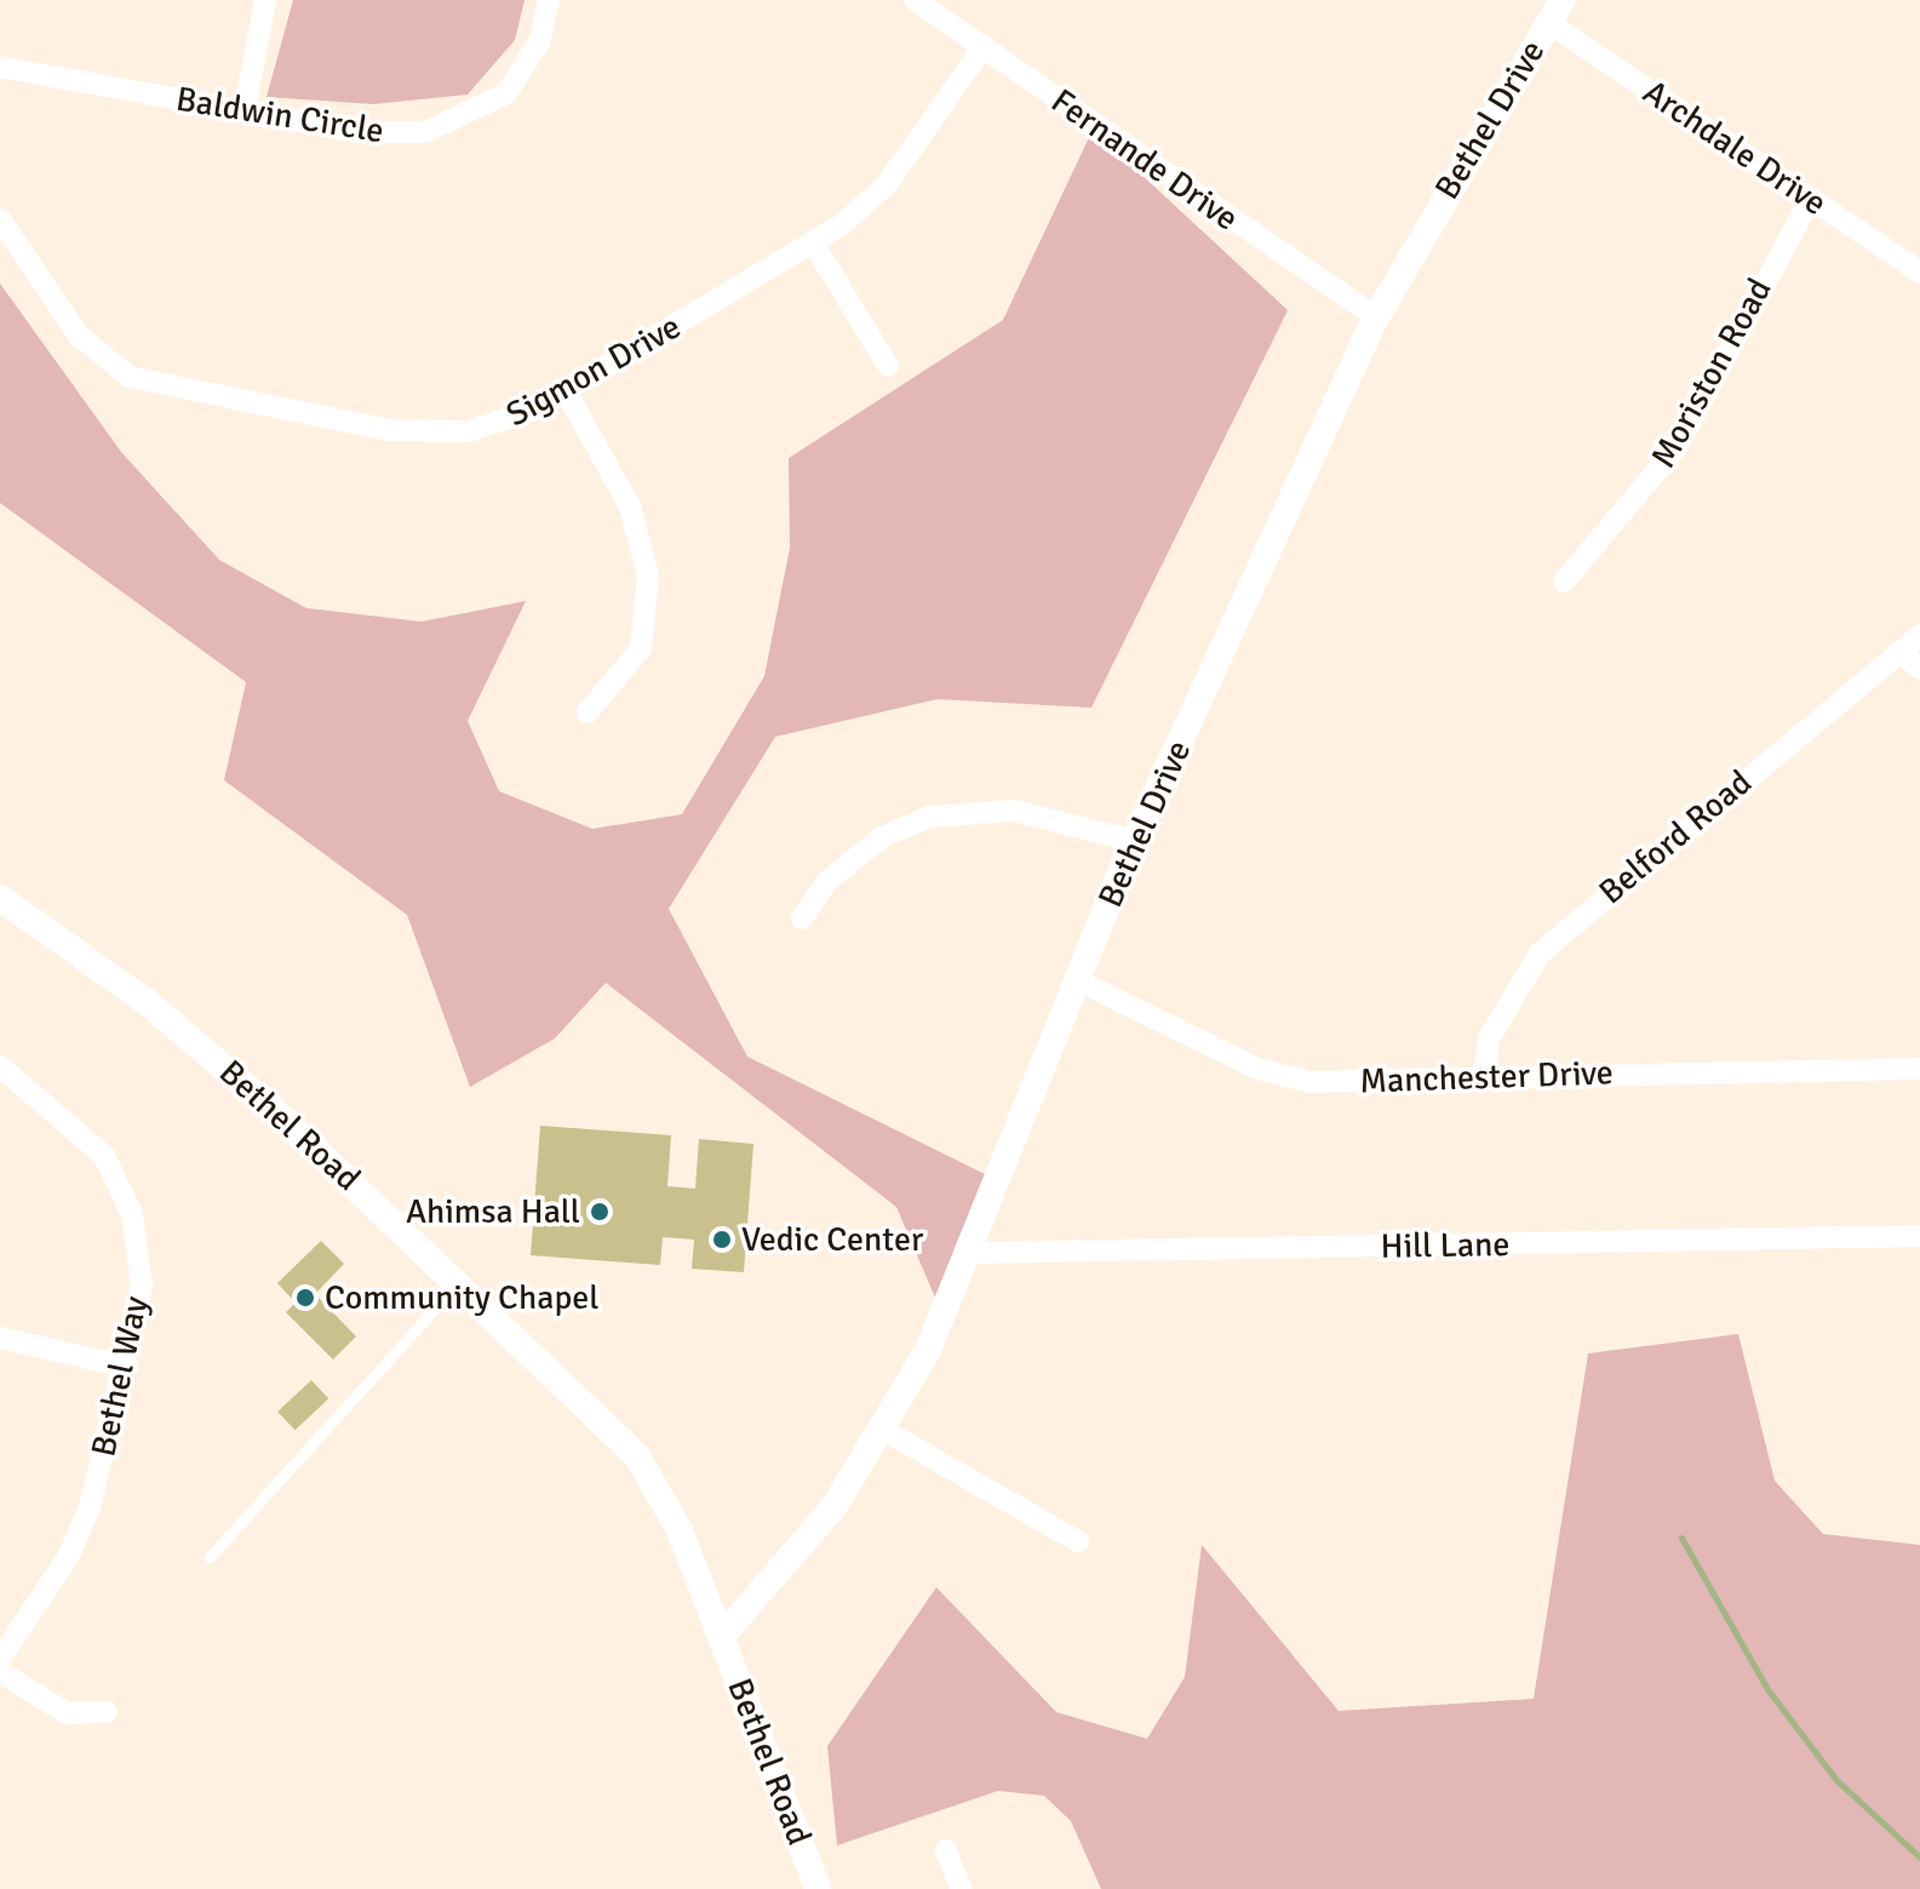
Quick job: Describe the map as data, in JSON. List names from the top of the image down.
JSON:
{
  "streets": {
    "street": [
      "Baldwin Circle",
      "Bethel Drive",
      "Archdale Drive",
      "Fernande Drive",
      "Sigmon Drive",
      "Moriston Road",
      "Belford Road",
      "Manchester Drive",
      "Bethel Road",
      "Hill Lane",
      "Bethel Way"
    ]
  },
  "crossings": [
    ["Bethel Drive", "Archdale Drive"],
    ["Bethel Drive", "Fernande Drive"],
    ["Bethel Drive", "Manchester Drive"],
    ["Bethel Drive", "Bethel Road"],
    ["Bethel Drive", "Hill Lane"],
    ["Archdale Drive", "Moriston Road"],
    ["Fernande Drive", "Sigmon Drive"],
    ["Belford Road", "Manchester Drive"]
  ],
  "places": ["Ahimsa Hall", "Vedic Center", "Community Chapel"]
}
